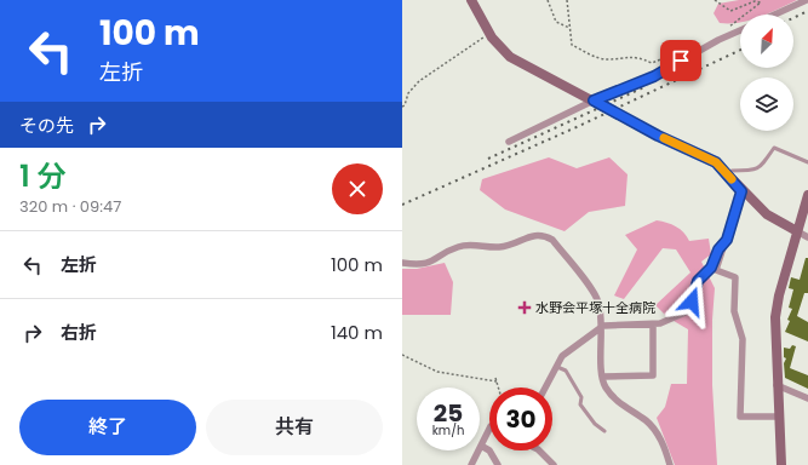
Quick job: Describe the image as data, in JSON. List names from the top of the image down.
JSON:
{
  "places": {
    "health": ["水野会平塚十全病院"]
  },
  "north": "top right",
  "page": {
    "turn": ["100 m", "左折"],
    "then": "その先",
    "heading": ["1 分", "320 m · 09:47"],
    "list": [
      {
        "name": "左折",
        "value": "100 m"
      },
      {
        "name": "右折",
        "value": "140 m"
      }
    ],
    "speed": "25 km/h",
    "limit": "30",
    "buttons": ["終了", "共有"]
  }
}
